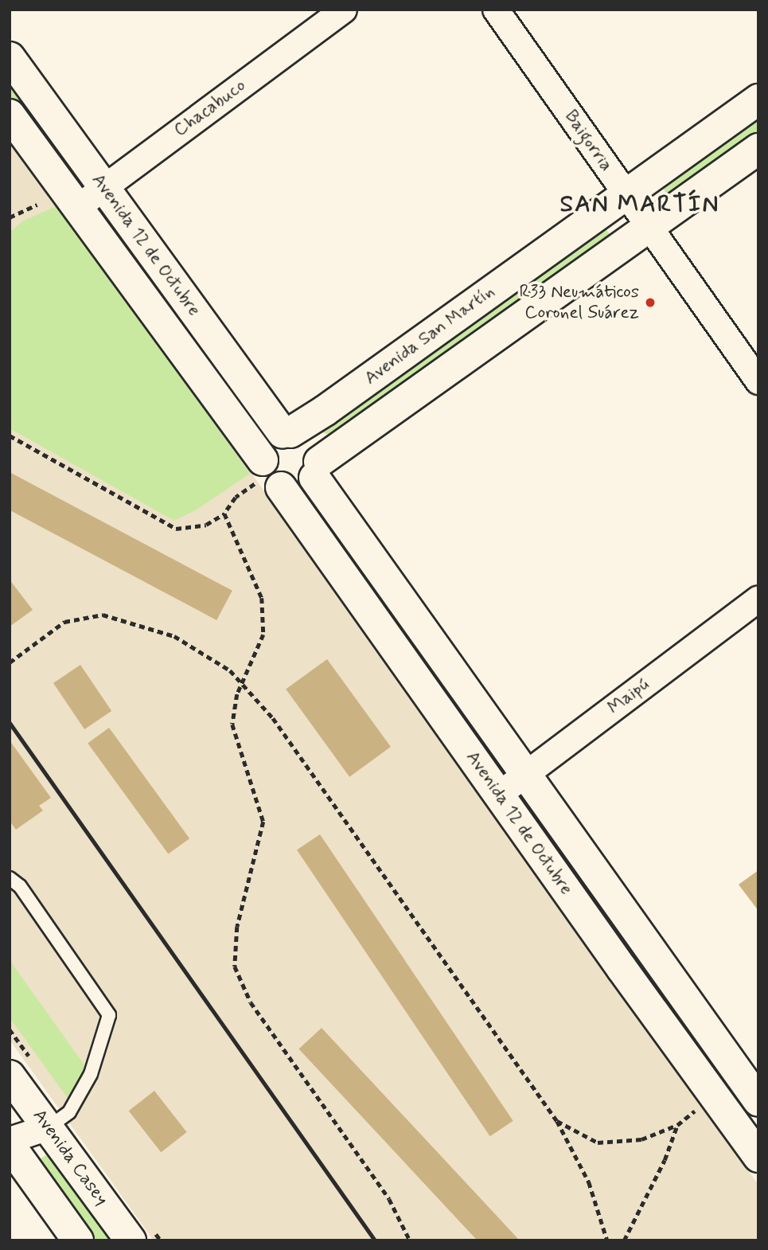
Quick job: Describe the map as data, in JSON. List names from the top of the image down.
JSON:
{
  "streets": {
    "main road": ["Avenida 12 de Octubre", "Avenida San Martín", "Avenida Casey"],
    "street": ["Chacabuco", "Baigorria", "Maipú"]
  },
  "crossings": [
    ["Chacabuco", "Avenida 12 de Octubre"],
    ["Baigorria", "Avenida San Martín"],
    ["Avenida 12 de Octubre", "Avenida San Martín"],
    ["Avenida 12 de Octubre", "Maipú"]
  ],
  "districts": ["SAN MARTÍN"],
  "places": ["R33 Neumáticos Coronel Suárez"]
}
